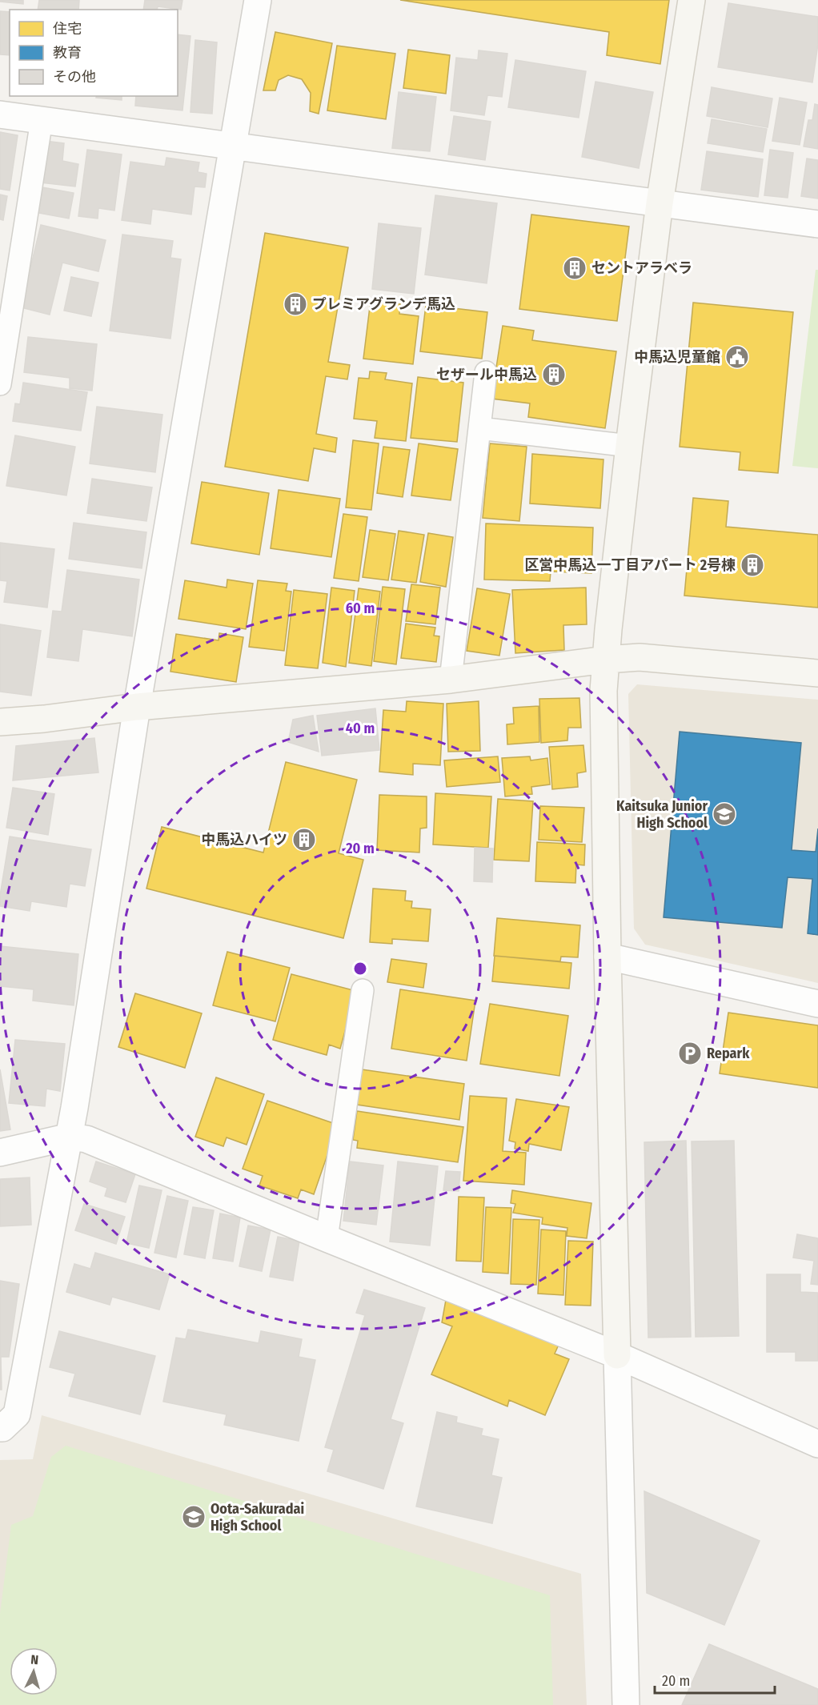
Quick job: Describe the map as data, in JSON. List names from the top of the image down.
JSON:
{
  "places": {
    "building": [
      "セントアラベラ",
      "プレミアグランデ馬込",
      "セザール中馬込",
      "区営中馬込一丁目アパート 2号棟",
      "中馬込ハイツ"
    ],
    "public building": ["中馬込児童館"],
    "school or university": ["Kaitsuka Junior High School", "Oota-Sakuradai High School"],
    "parking": ["Repark"]
  },
  "legend": ["住宅", "教育", "その他"],
  "scale_bar": "20 m",
  "north": "top",
  "rings": ["60 m", "40 m", "20 m"]
}
